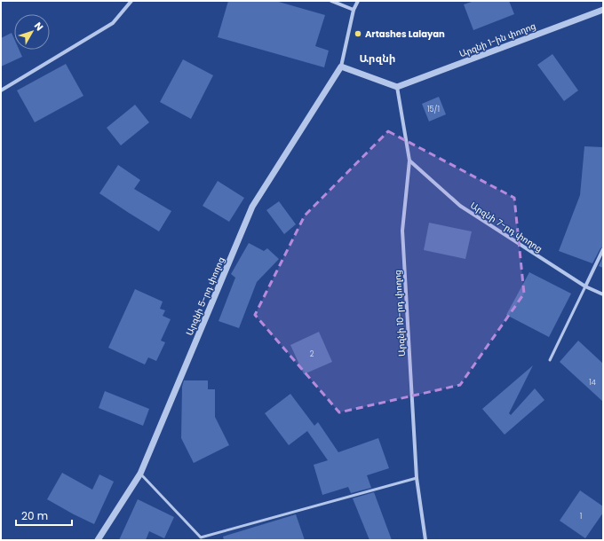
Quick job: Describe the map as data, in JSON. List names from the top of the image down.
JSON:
{
  "streets": {
    "street": [
      "Արզնի 1-ին փողոց",
      "Արզնի 7-րդ փողոց",
      "Արզնի 5-րդ փողոց",
      "Արզնի 10-րդ փողոց"
    ]
  },
  "crossings": [
    ["Արզնի 1-ին փողոց", "Արզնի 10-րդ փողոց"],
    ["Արզնի 7-րդ փողոց", "Արզնի 10-րդ փողոց"]
  ],
  "districts": ["Արզնի"],
  "places": ["Artashes Lalayan"],
  "house_numbers": [
    "15/1",
    "2",
    "14",
    "1"
  ],
  "scale_bar": "20 m",
  "north": "top right"
}
